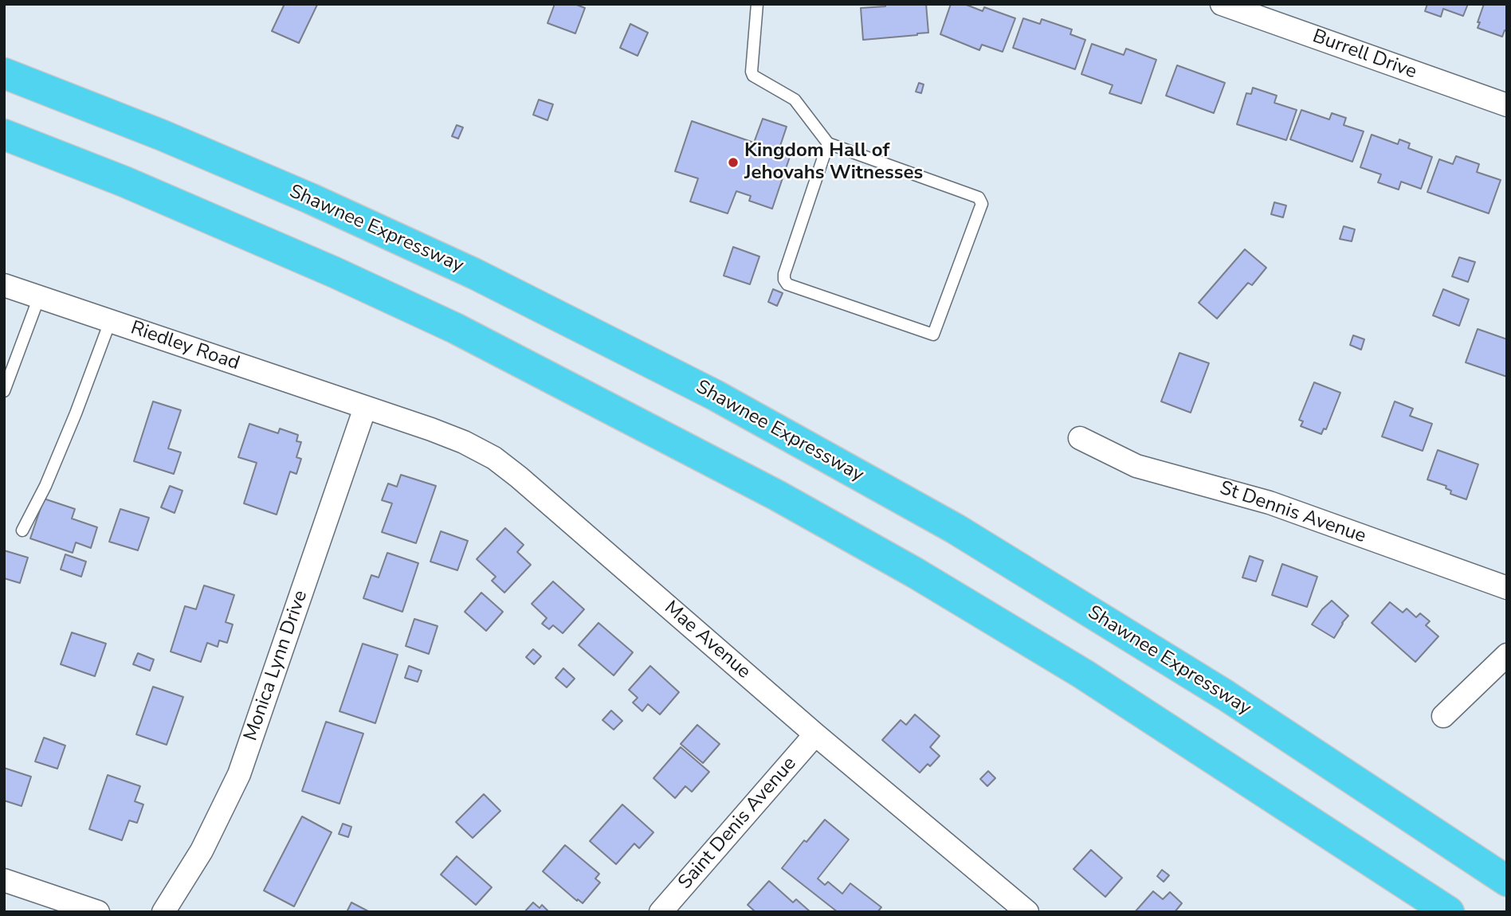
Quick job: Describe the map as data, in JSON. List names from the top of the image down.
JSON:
{
  "streets": {
    "highway": ["Shawnee Expressway"],
    "street": [
      "Burrell Drive",
      "Riedley Road",
      "St Dennis Avenue",
      "Mae Avenue",
      "Monica Lynn Drive",
      "Saint Denis Avenue"
    ]
  },
  "crossings": [
    ["Riedley Road", "Mae Avenue"],
    ["Riedley Road", "Monica Lynn Drive"],
    ["Mae Avenue", "Monica Lynn Drive"],
    ["Mae Avenue", "Saint Denis Avenue"]
  ],
  "places": ["Kingdom Hall of Jehovahs Witnesses"]
}
